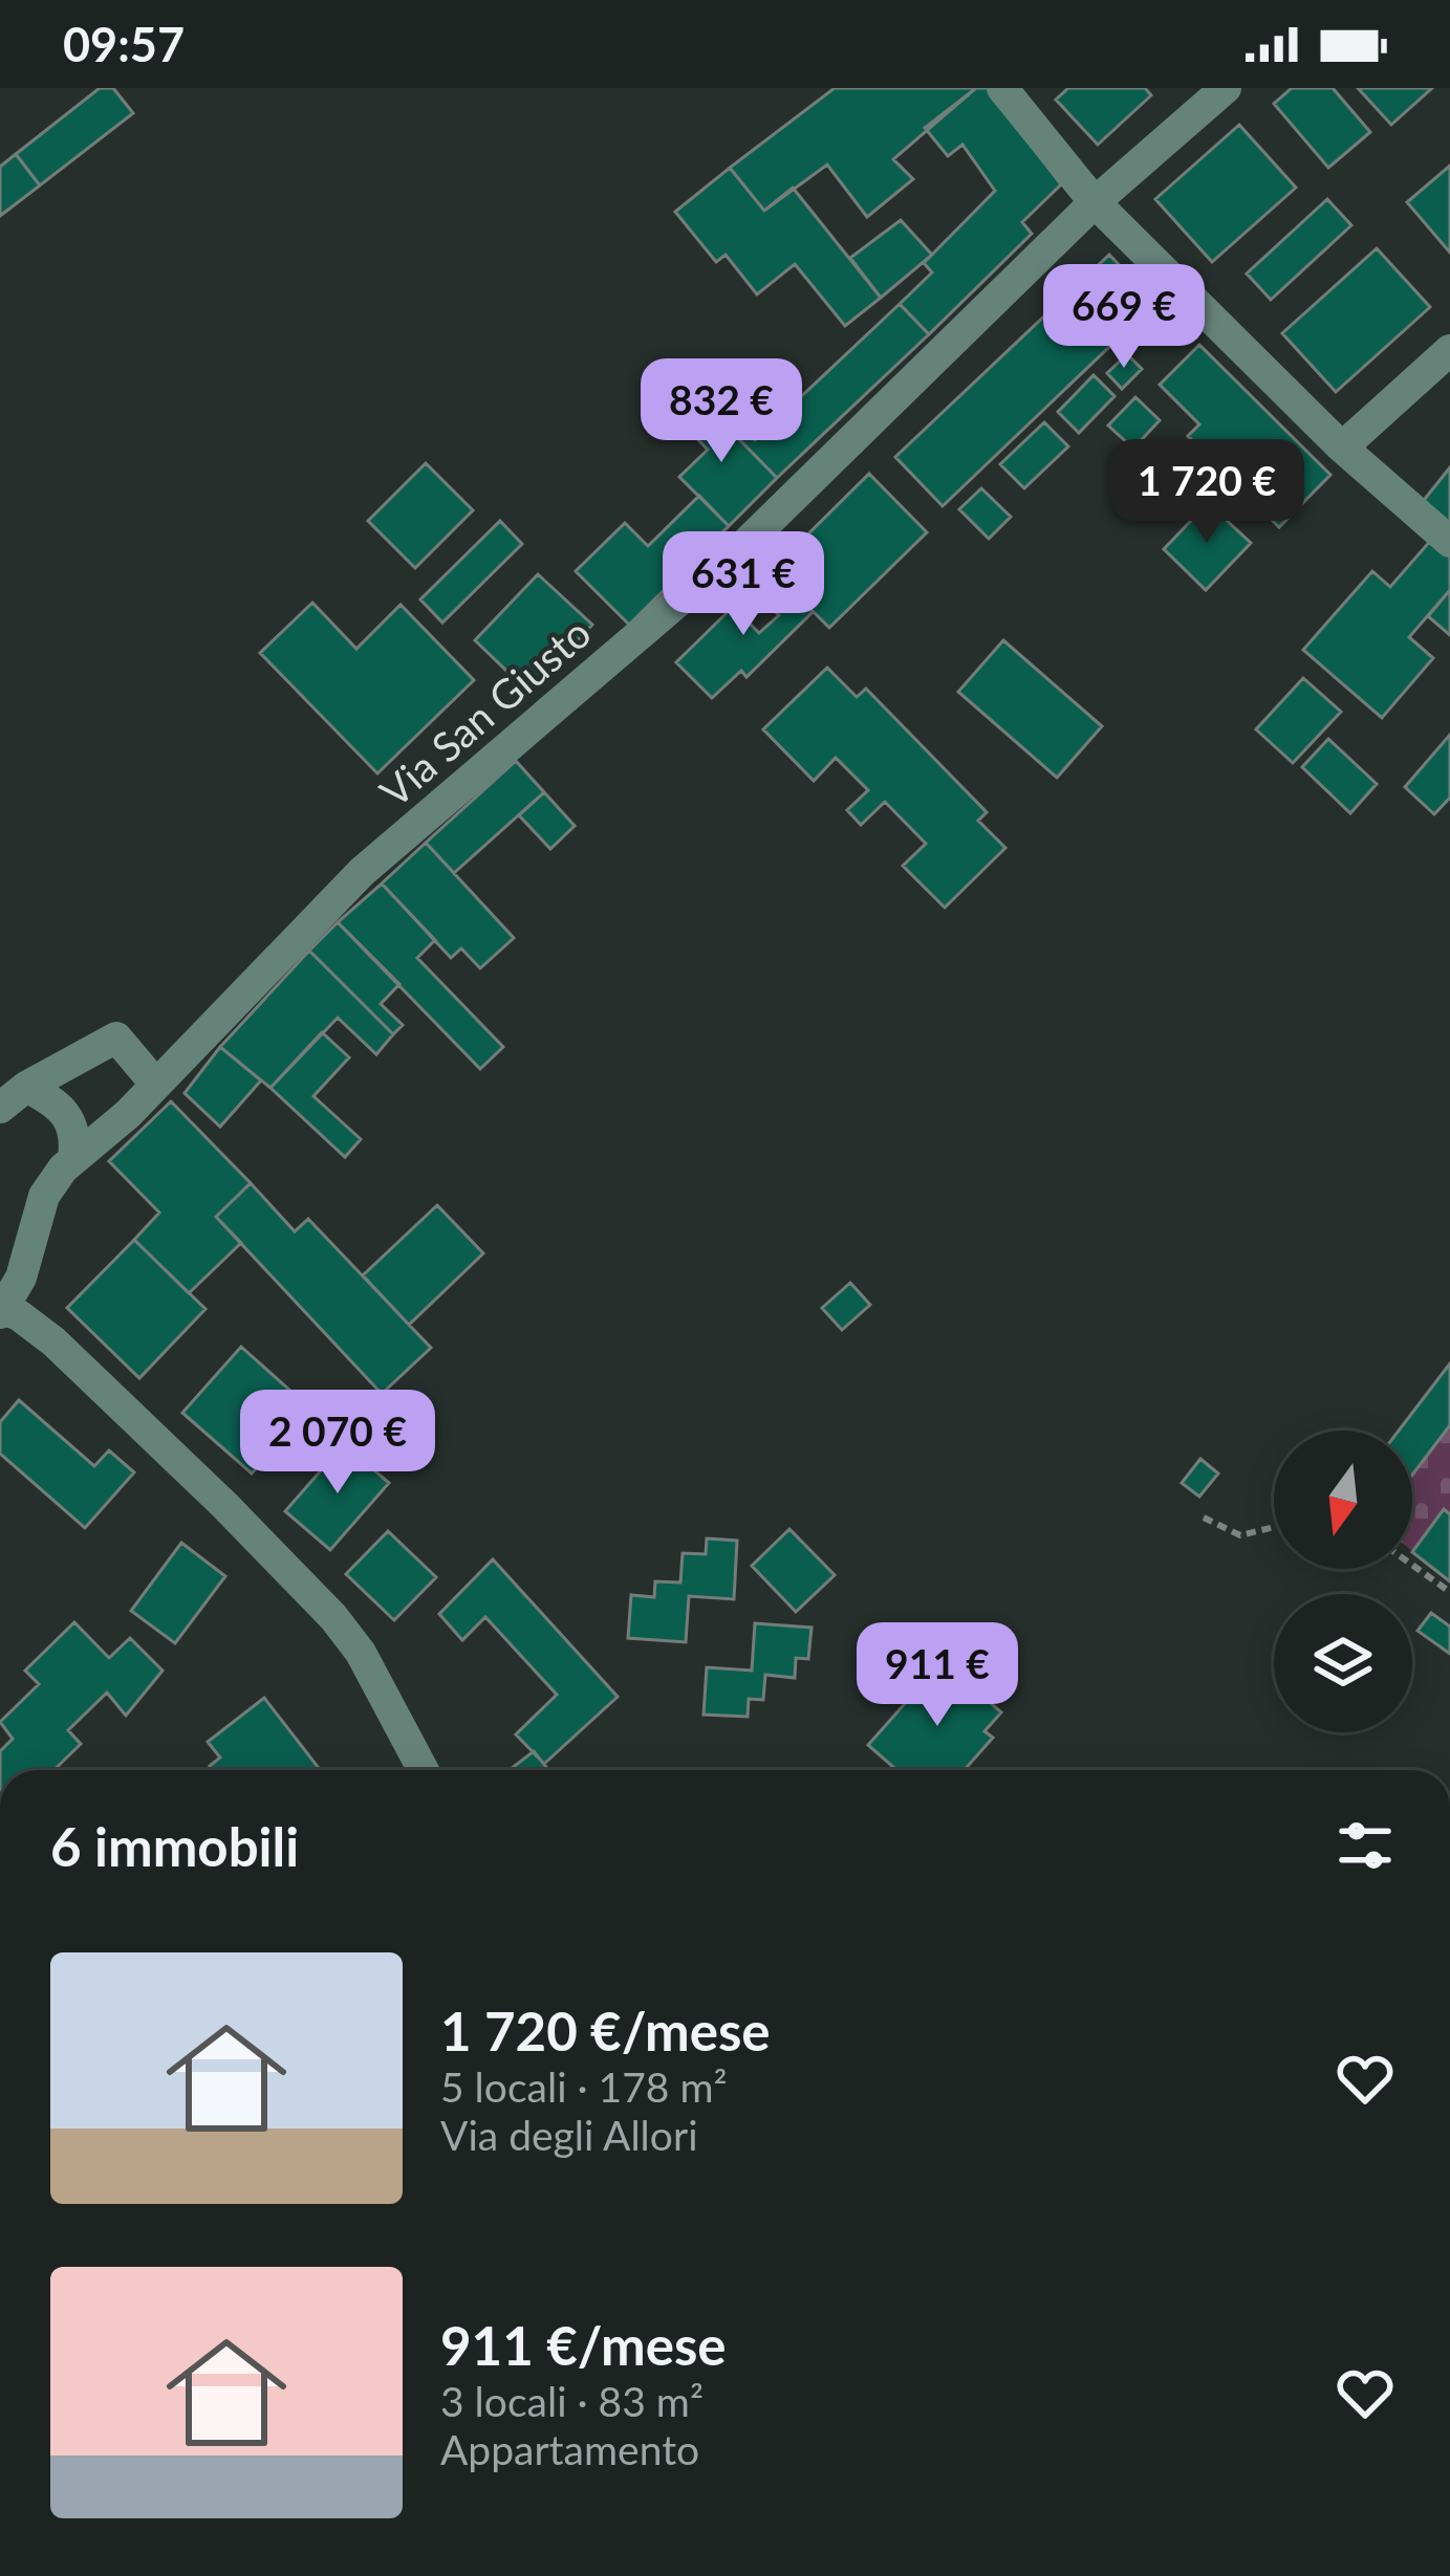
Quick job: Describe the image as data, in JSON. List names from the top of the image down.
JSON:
{
  "streets": {
    "street": ["Via San Giusto"]
  },
  "north": "bottom",
  "page": {
    "status": "09:57",
    "price": [
      "669 €",
      "832 €",
      "1 720 €",
      "631 €",
      "2 070 €",
      "911 €"
    ],
    "heading": "6 immobili",
    "list": [
      {
        "name": "1 720 €/mese",
        "note": "5 locali · 178 m² · Via degli Allori"
      },
      {
        "name": "911 €/mese",
        "note": "3 locali · 83 m² · Appartamento"
      }
    ]
  }
}
